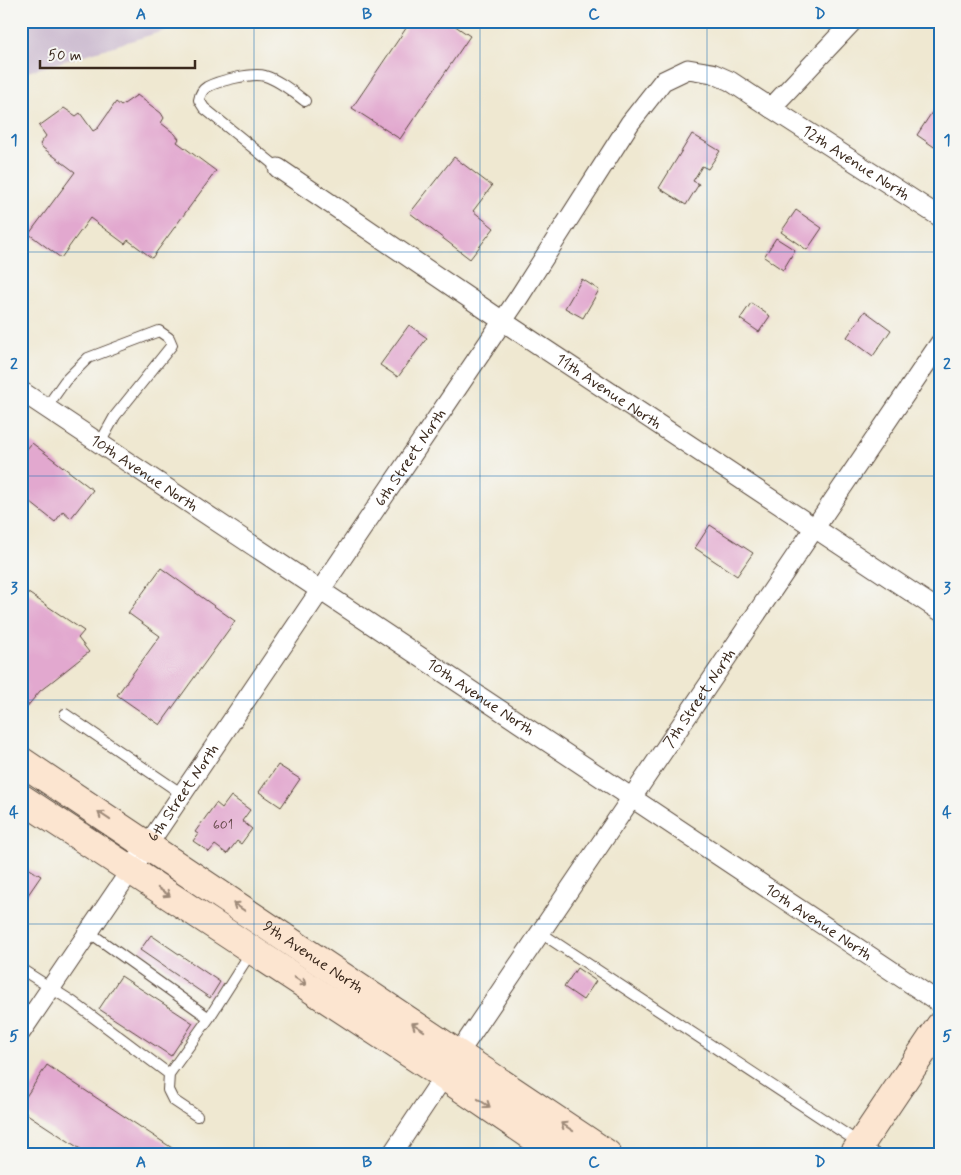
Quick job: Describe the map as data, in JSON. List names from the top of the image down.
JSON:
{
  "streets": {
    "main road": ["9th Avenue North"],
    "street": [
      "12th Avenue North",
      "11th Avenue North",
      "6th Street North",
      "10th Avenue North",
      "7th Street North"
    ]
  },
  "crossings": [
    ["12th Avenue North", "6th Street North"],
    ["11th Avenue North", "6th Street North"],
    ["11th Avenue North", "7th Street North"],
    ["6th Street North", "10th Avenue North"],
    ["6th Street North", "9th Avenue North"],
    ["10th Avenue North", "7th Street North"],
    ["7th Street North", "9th Avenue North"]
  ],
  "house_numbers": ["601"],
  "scale_bar": "50 m",
  "grid": {
    "columns": [
      "A",
      "B",
      "C",
      "D"
    ],
    "rows": [
      "1",
      "2",
      "3",
      "4",
      "5"
    ]
  }
}
